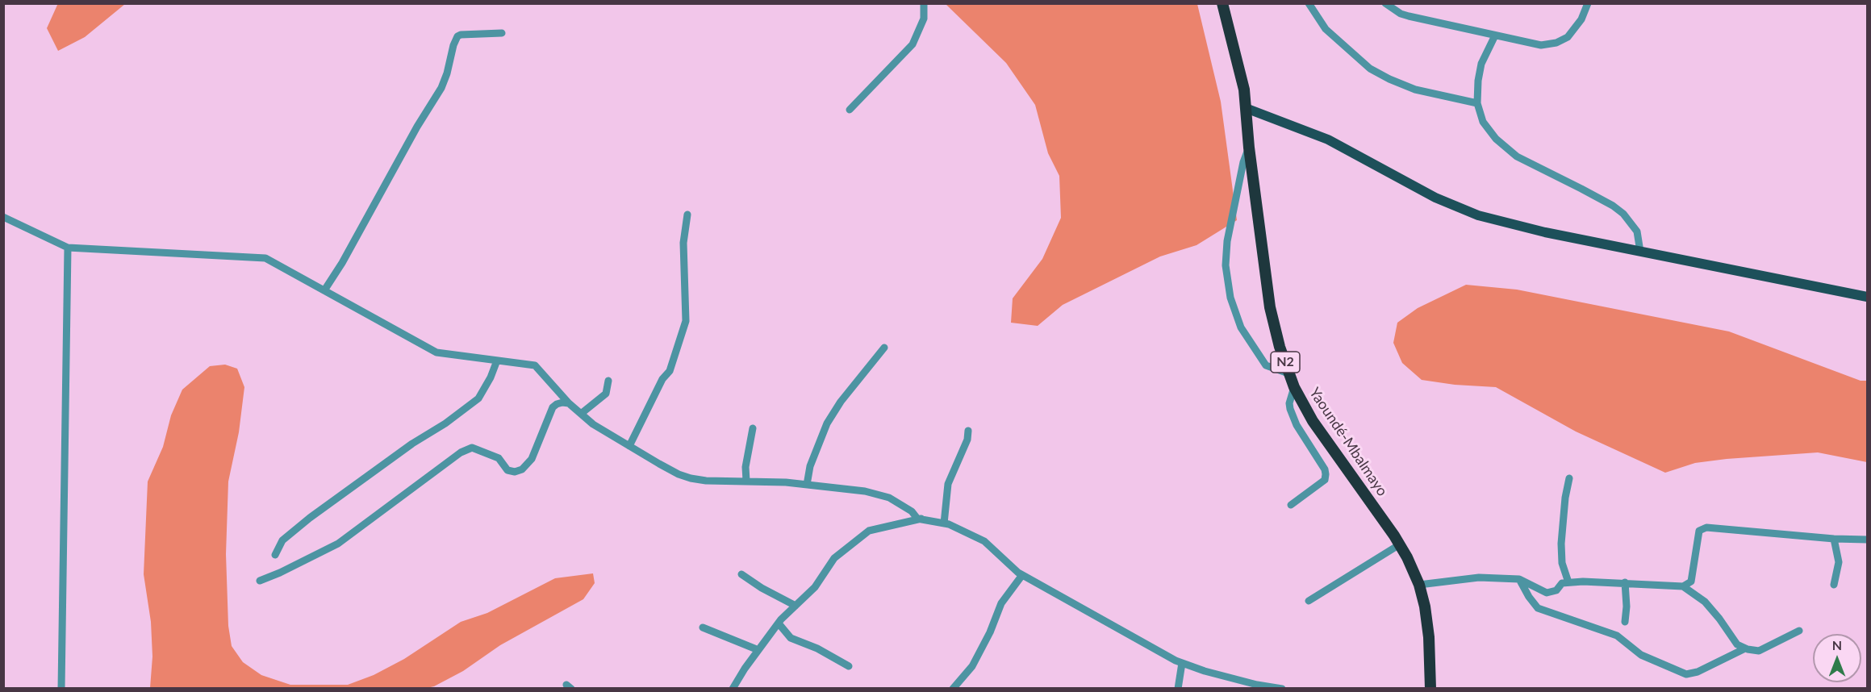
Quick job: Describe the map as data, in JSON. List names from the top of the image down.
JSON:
{
  "streets": {
    "highway": ["N2", "Yaoundé-Mbalmayo"]
  },
  "north": "top"
}
